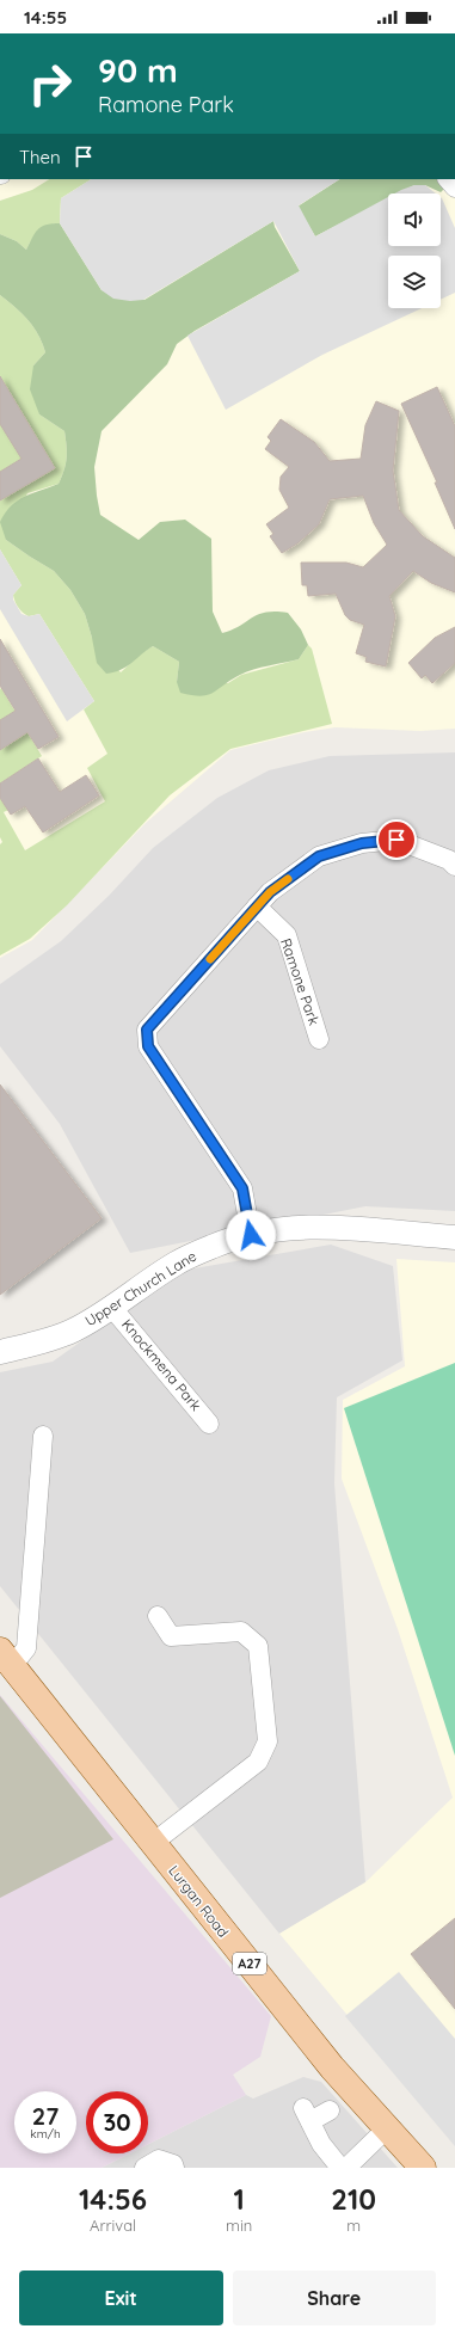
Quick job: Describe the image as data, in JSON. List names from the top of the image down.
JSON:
{
  "streets": {
    "main road": ["Lurgan Road", "A27"],
    "street": ["Ramone Park", "Upper Church Lane", "Knockmena Park"]
  },
  "crossings": [
    ["Upper Church Lane", "Knockmena Park"]
  ],
  "page": {
    "status": "14:55",
    "turn": ["90 m", "Ramone Park"],
    "then": "Then",
    "speed": "27 km/h",
    "limit": "30",
    "eta": [
      "14:56",
      "Arrival",
      "1",
      "min",
      "210",
      "m"
    ],
    "buttons": ["Exit", "Share"]
  }
}
